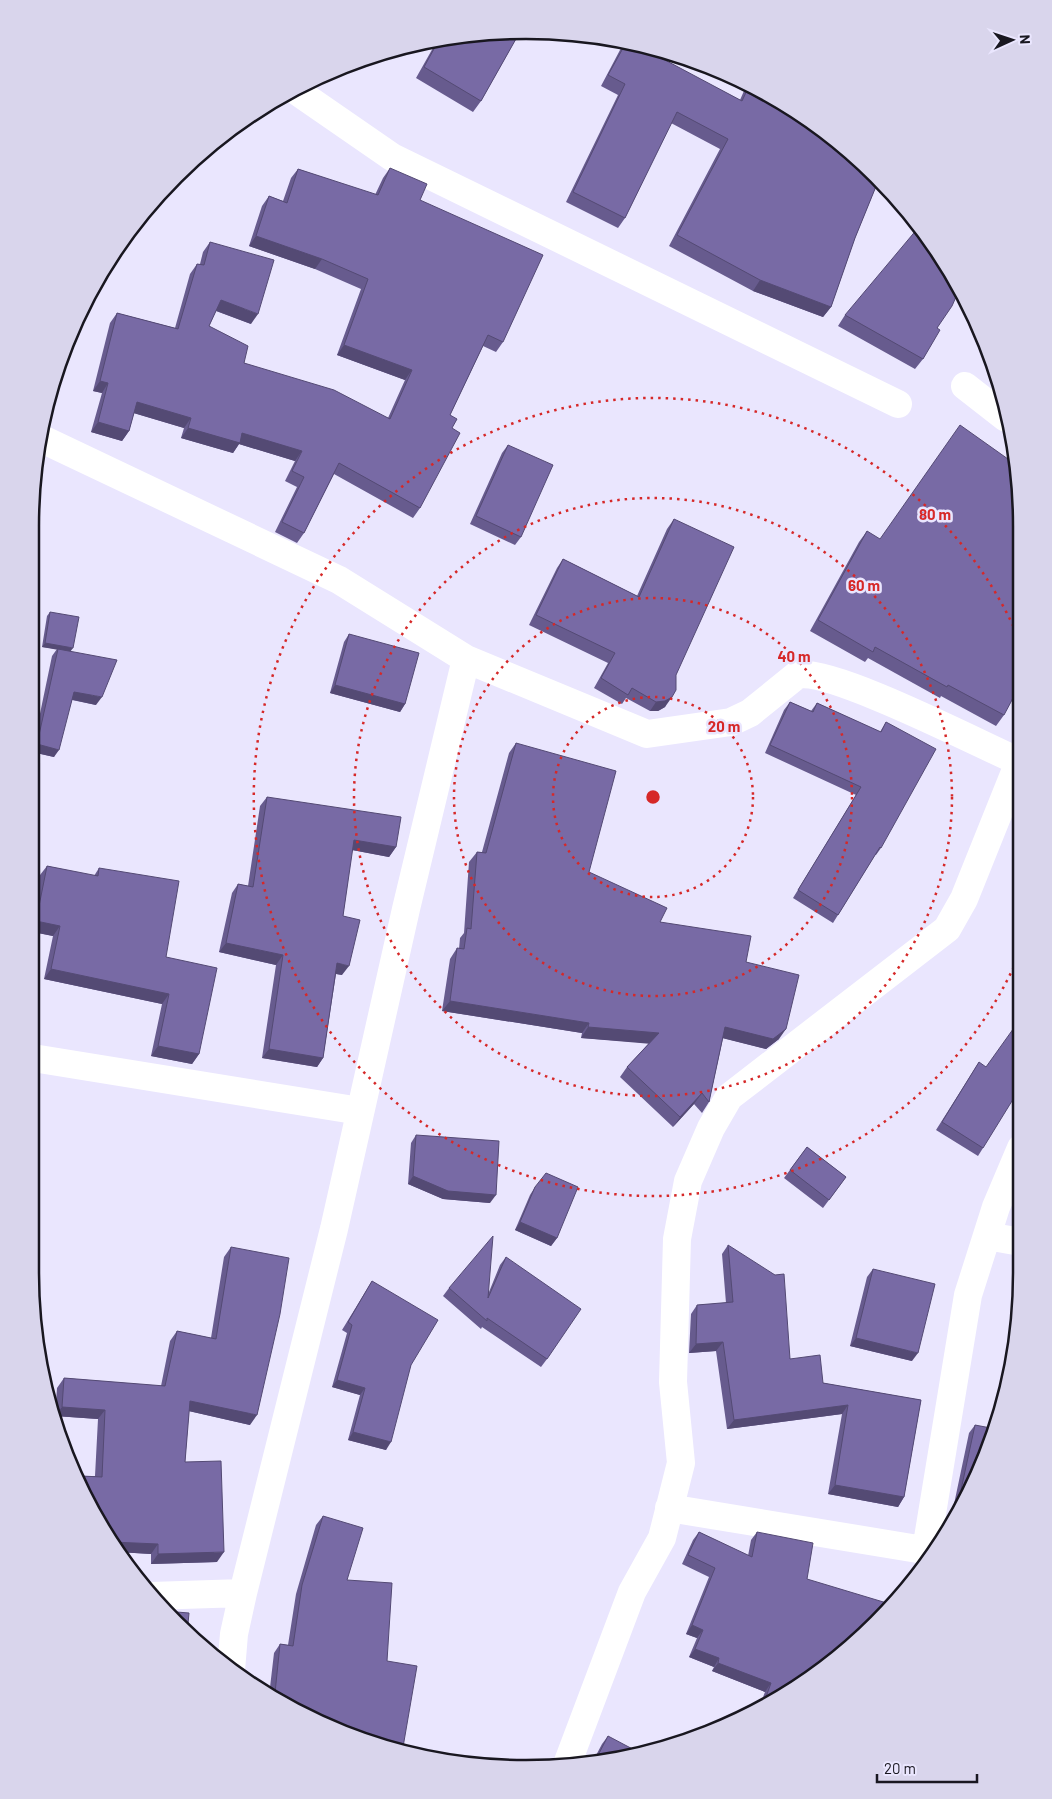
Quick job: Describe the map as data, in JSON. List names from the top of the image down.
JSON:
{
  "scale_bar": "20 m",
  "north": "right",
  "rings": [
    "80 m",
    "60 m",
    "40 m",
    "20 m"
  ]
}
